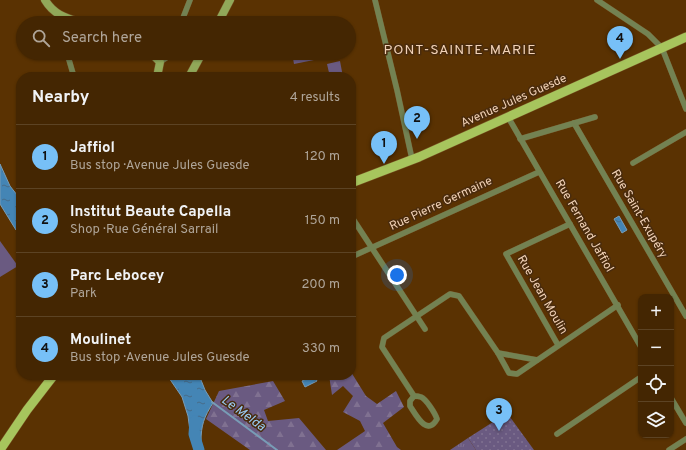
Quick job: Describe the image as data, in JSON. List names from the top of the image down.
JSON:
{
  "streets": {
    "main road": ["Avenue Jules Guesde"],
    "street": [
      "Rue Pierre Germaine",
      "Rue Saint-Exupéry",
      "Rue Fernand Jaffiol",
      "Rue Jean Moulin"
    ]
  },
  "crossings": [
    ["Avenue Jules Guesde", "Rue Fernand Jaffiol"],
    ["Rue Pierre Germaine", "Rue Fernand Jaffiol"],
    ["Rue Fernand Jaffiol", "Rue Jean Moulin"]
  ],
  "districts": ["PONT-SAINTE-MARIE"],
  "water": ["Le Melda"],
  "page": {
    "search": "Search here",
    "pins": [
      "4",
      "2",
      "1",
      "3"
    ],
    "heading": ["Nearby", "4 results"],
    "list": [
      {
        "mark": "1",
        "name": "Jaffiol",
        "note": "Bus stop · Avenue Jules Guesde",
        "value": "120 m"
      },
      {
        "mark": "2",
        "name": "Institut Beaute Capella",
        "note": "Shop · Rue Général Sarrail",
        "value": "150 m"
      },
      {
        "mark": "3",
        "name": "Parc Lebocey",
        "note": "Park",
        "value": "200 m"
      },
      {
        "mark": "4",
        "name": "Moulinet",
        "note": "Bus stop · Avenue Jules Guesde",
        "value": "330 m"
      }
    ],
    "map_buttons": ["+", "−"]
  }
}
